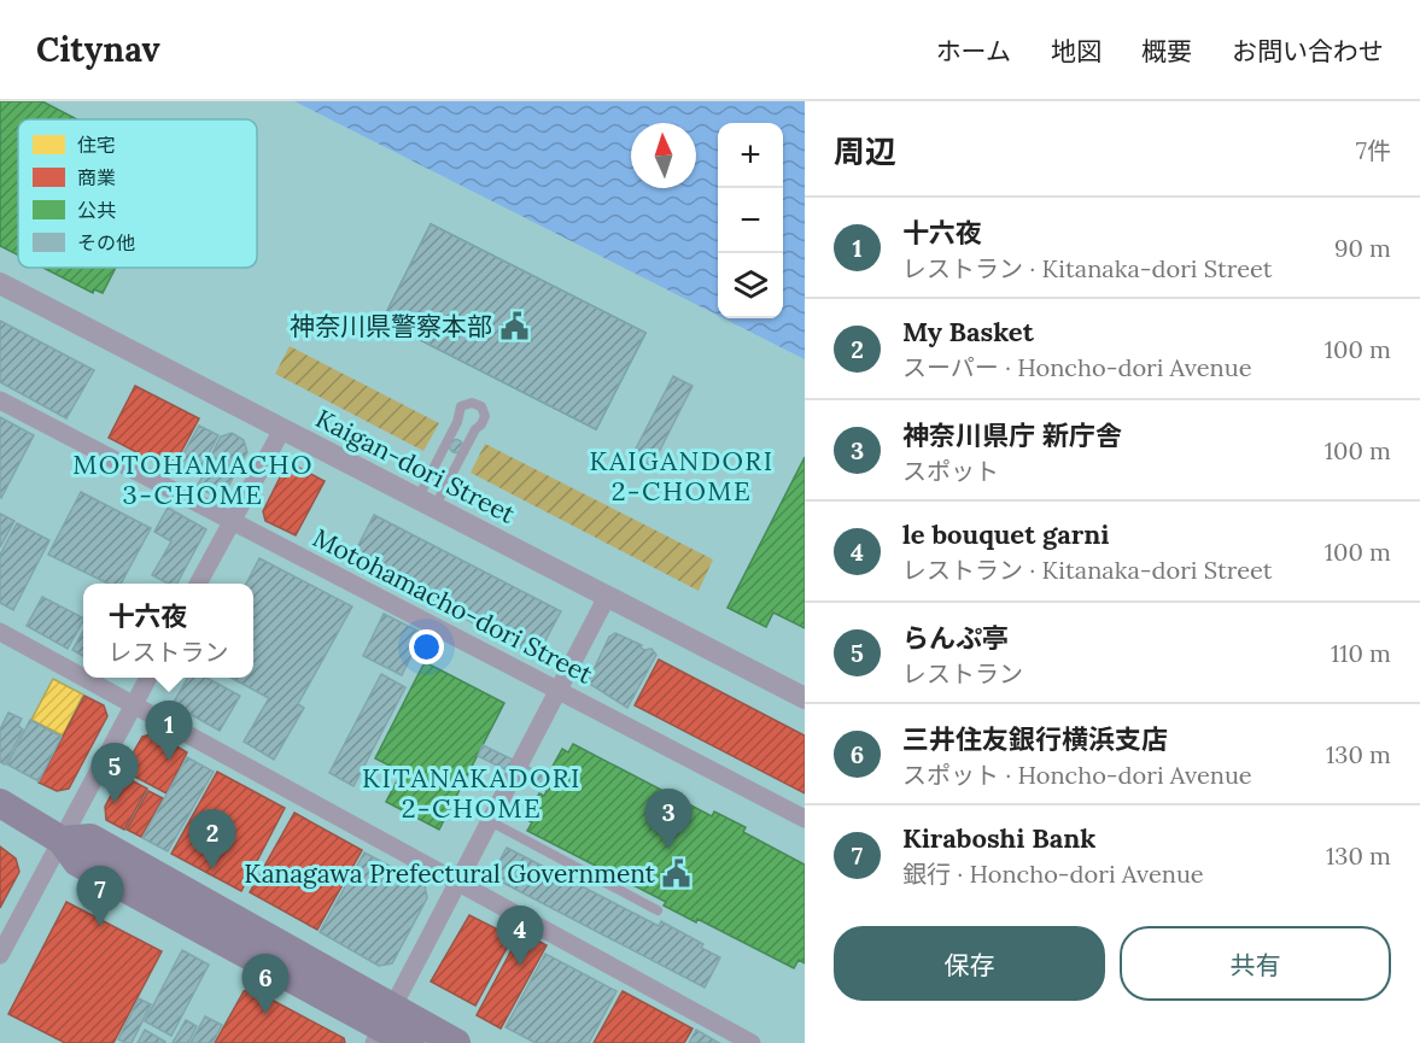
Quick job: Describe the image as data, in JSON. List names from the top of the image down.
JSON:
{
  "streets": {
    "street": ["Kaigan-dori Street", "Motohamacho-dori Street"]
  },
  "districts": ["KAIGANDORI 2-CHOME", "MOTOHAMACHO 3-CHOME", "KITANAKADORI 2-CHOME"],
  "places": {
    "public building": ["神奈川県警察本部", "Kanagawa Prefectural Government"]
  },
  "legend": [
    "住宅",
    "商業",
    "公共",
    "その他"
  ],
  "north": "top",
  "page": {
    "header": "Citynav",
    "nav": [
      "ホーム",
      "地図",
      "概要",
      "お問い合わせ"
    ],
    "heading": ["周辺", "7件"],
    "map_buttons": ["+", "−"],
    "list": [
      {
        "mark": "1",
        "name": "十六夜",
        "note": "レストラン · Kitanaka-dori Street",
        "value": "90 m"
      },
      {
        "mark": "2",
        "name": "My Basket",
        "note": "スーパー · Honcho-dori Avenue",
        "value": "100 m"
      },
      {
        "mark": "3",
        "name": "神奈川県庁 新庁舎",
        "note": "スポット",
        "value": "100 m"
      },
      {
        "mark": "4",
        "name": "le bouquet garni",
        "note": "レストラン · Kitanaka-dori Street",
        "value": "100 m"
      },
      {
        "mark": "5",
        "name": "らんぷ亭",
        "note": "レストラン",
        "value": "110 m"
      },
      {
        "mark": "6",
        "name": "三井住友銀行横浜支店",
        "note": "スポット · Honcho-dori Avenue",
        "value": "130 m"
      },
      {
        "mark": "7",
        "name": "Kiraboshi Bank",
        "note": "銀行 · Honcho-dori Avenue",
        "value": "130 m"
      }
    ],
    "popup": ["十六夜", "レストラン"],
    "pins": [
      "1",
      "5",
      "3",
      "2",
      "7",
      "4",
      "6"
    ],
    "buttons": ["保存", "共有"]
  }
}
